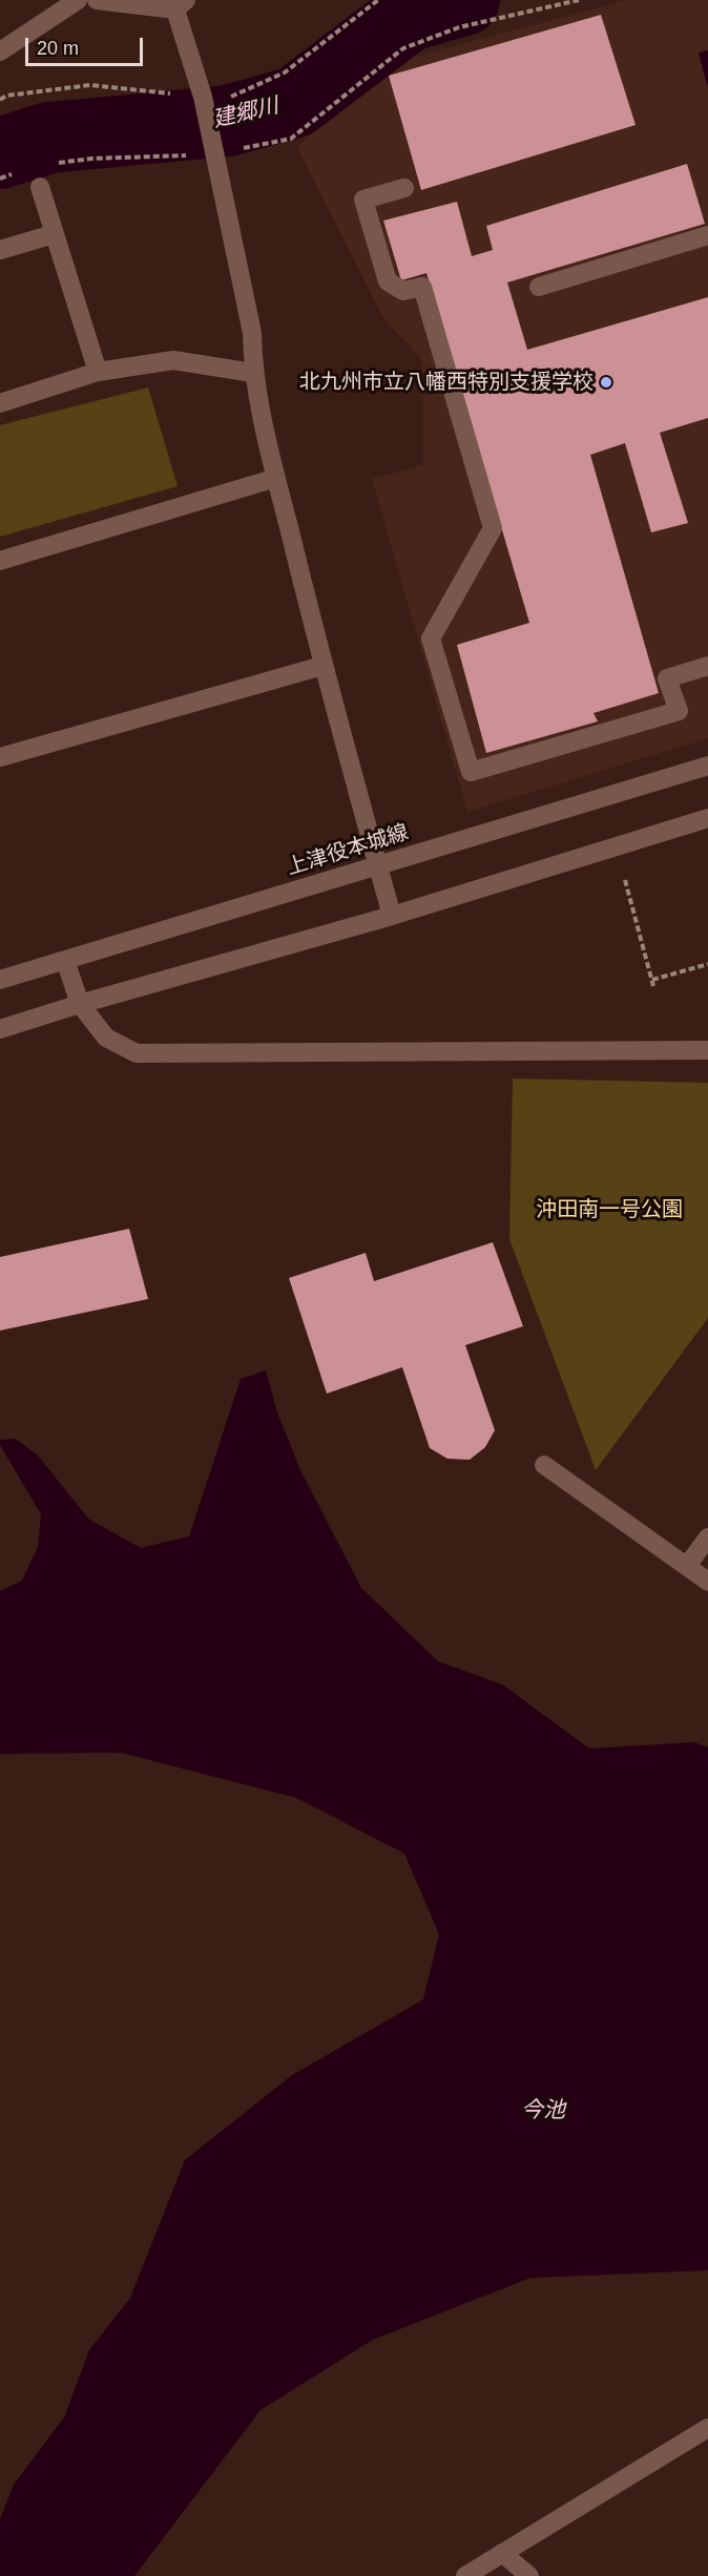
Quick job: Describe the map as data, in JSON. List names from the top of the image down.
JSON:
{
  "streets": {
    "street": ["上津役本城線"]
  },
  "water": ["建郷川", "今池"],
  "parks": ["沖田南一号公園"],
  "places": ["北九州市立八幡西特別支援学校"],
  "scale_bar": "20 m"
}
